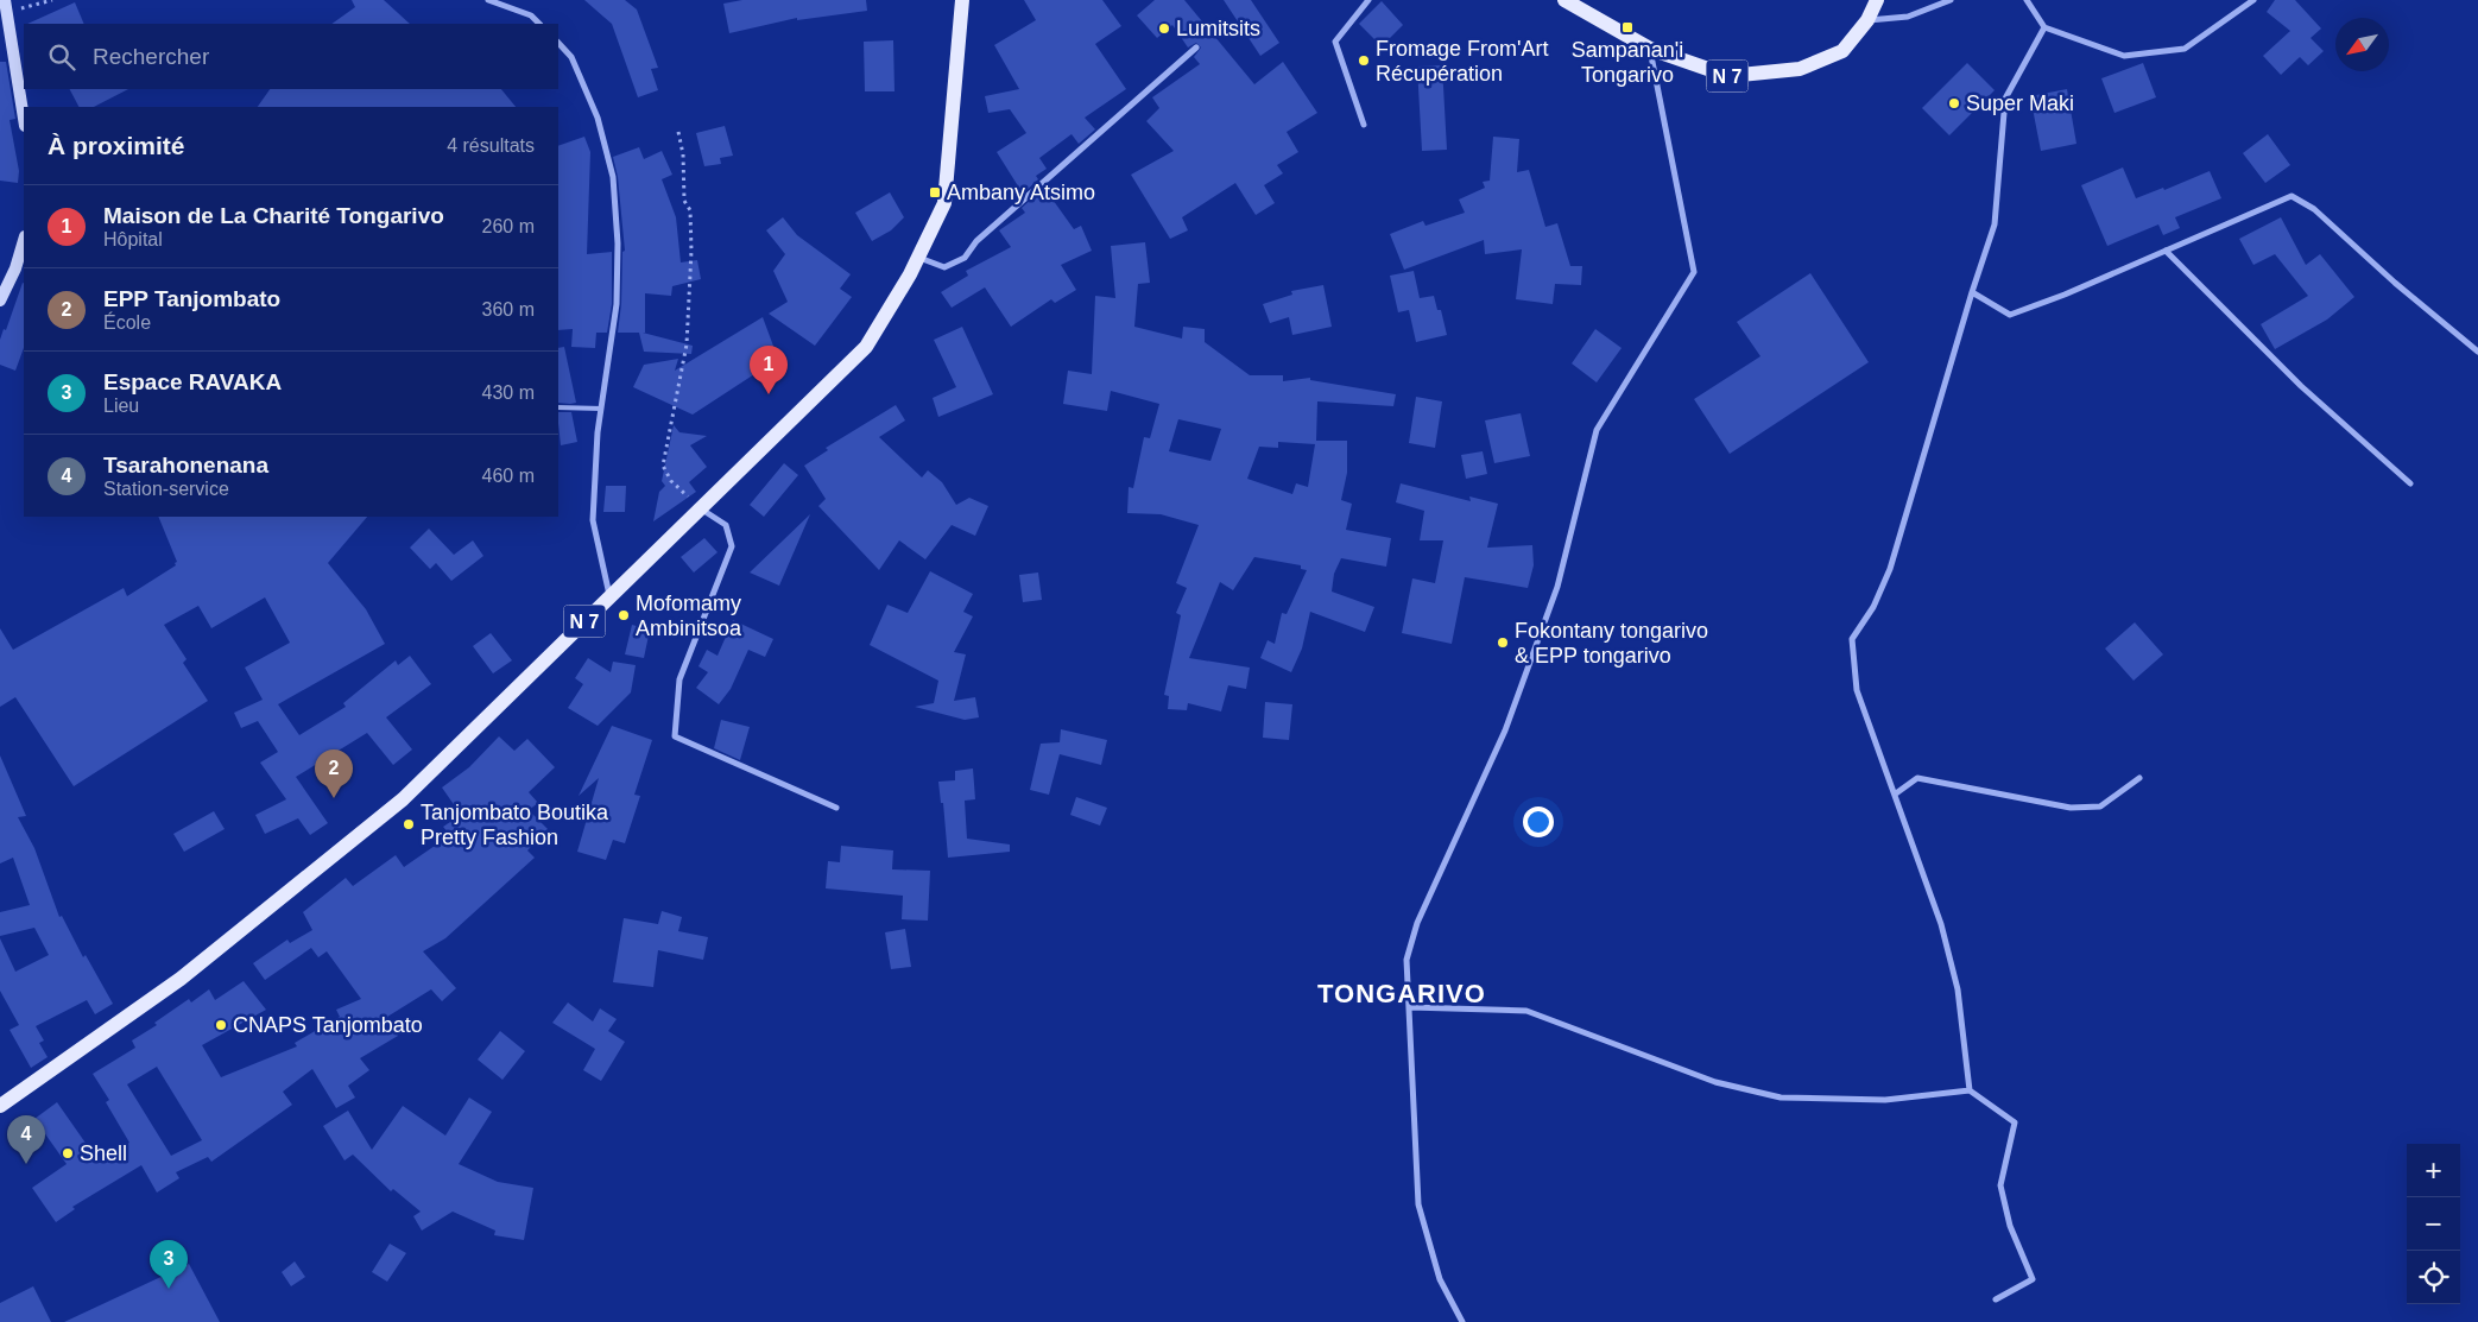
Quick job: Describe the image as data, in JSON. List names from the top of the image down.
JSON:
{
  "streets": {
    "main road": ["N 7"]
  },
  "districts": ["TONGARIVO"],
  "places": {
    "transit": ["Sampanan'i Tongarivo", "Ambany Atsimo"],
    "other": [
      "Lumitsits",
      "Fromage From'Art Récupération",
      "Super Maki",
      "Mofomamy Ambinitsoa",
      "Fokontany tongarivo & EPP tongarivo",
      "Tanjombato Boutika Pretty Fashion",
      "CNAPS Tanjombato",
      "Shell"
    ]
  },
  "north": "bottom left",
  "page": {
    "search": "Rechercher",
    "heading": ["À proximité", "4 résultats"],
    "list": [
      {
        "mark": "1",
        "name": "Maison de La Charité Tongarivo",
        "note": "Hôpital",
        "value": "260 m"
      },
      {
        "mark": "2",
        "name": "EPP Tanjombato",
        "note": "École",
        "value": "360 m"
      },
      {
        "mark": "3",
        "name": "Espace RAVAKA",
        "note": "Lieu",
        "value": "430 m"
      },
      {
        "mark": "4",
        "name": "Tsarahonenana",
        "note": "Station-service",
        "value": "460 m"
      }
    ],
    "pins": [
      "1",
      "2",
      "4",
      "3"
    ],
    "map_buttons": ["+", "−"]
  }
}
